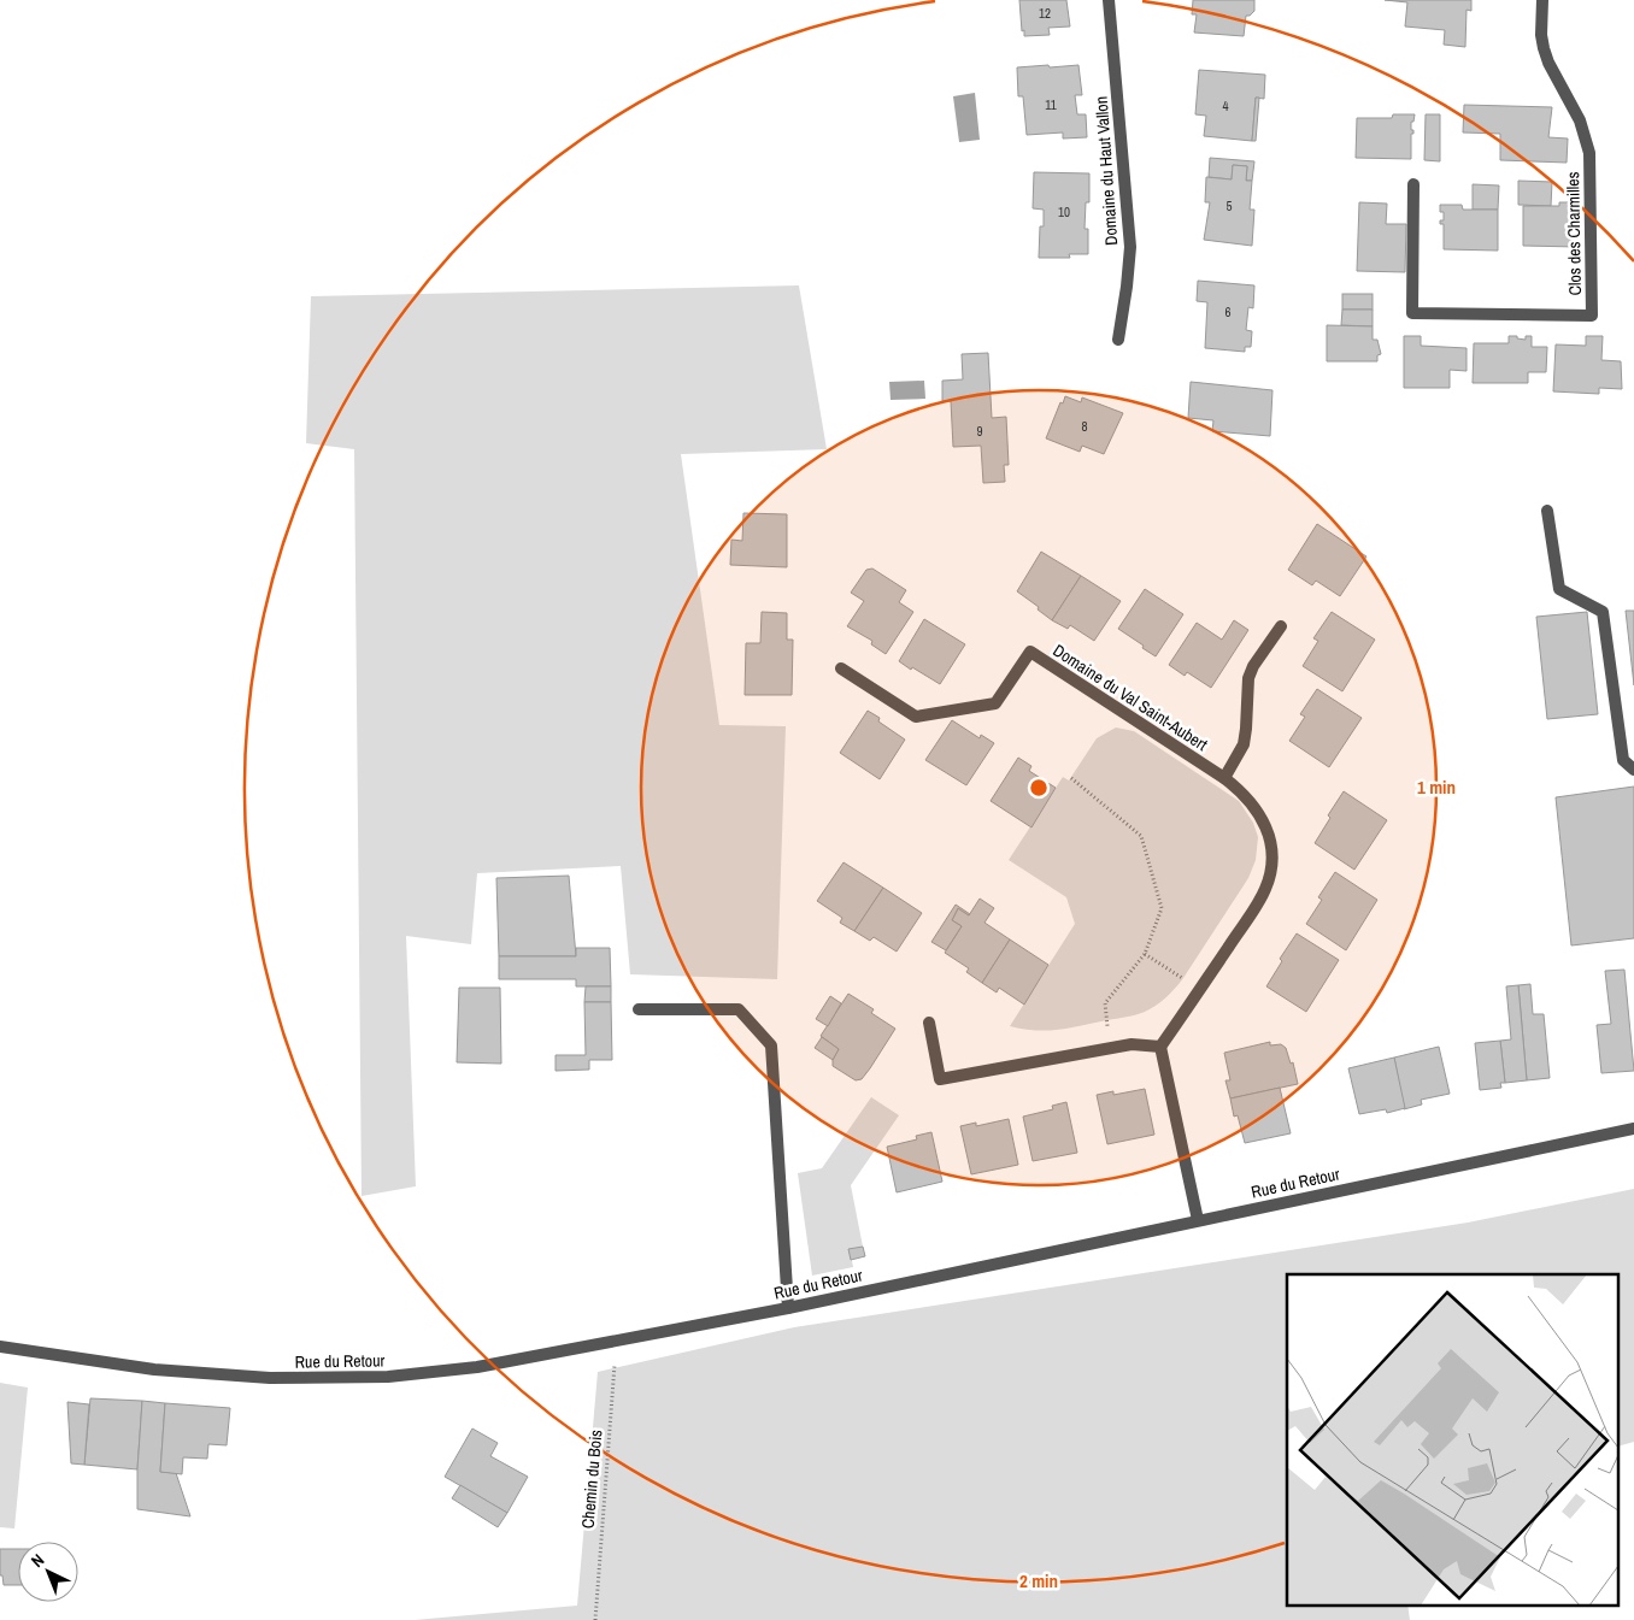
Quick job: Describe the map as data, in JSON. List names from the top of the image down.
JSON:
{
  "streets": {
    "street": [
      "Domaine du Haut Vallon",
      "Clos des Charmilles",
      "Domaine du Val Saint-Aubert",
      "Rue du Retour"
    ],
    "path": ["Chemin du Bois"]
  },
  "crossings": [
    ["Rue du Retour", "Chemin du Bois"]
  ],
  "house_numbers": [
    "12",
    "11",
    "4",
    "5",
    "10",
    "6",
    "8",
    "9"
  ],
  "north": "top left",
  "rings": ["1 min", "2 min"]
}
